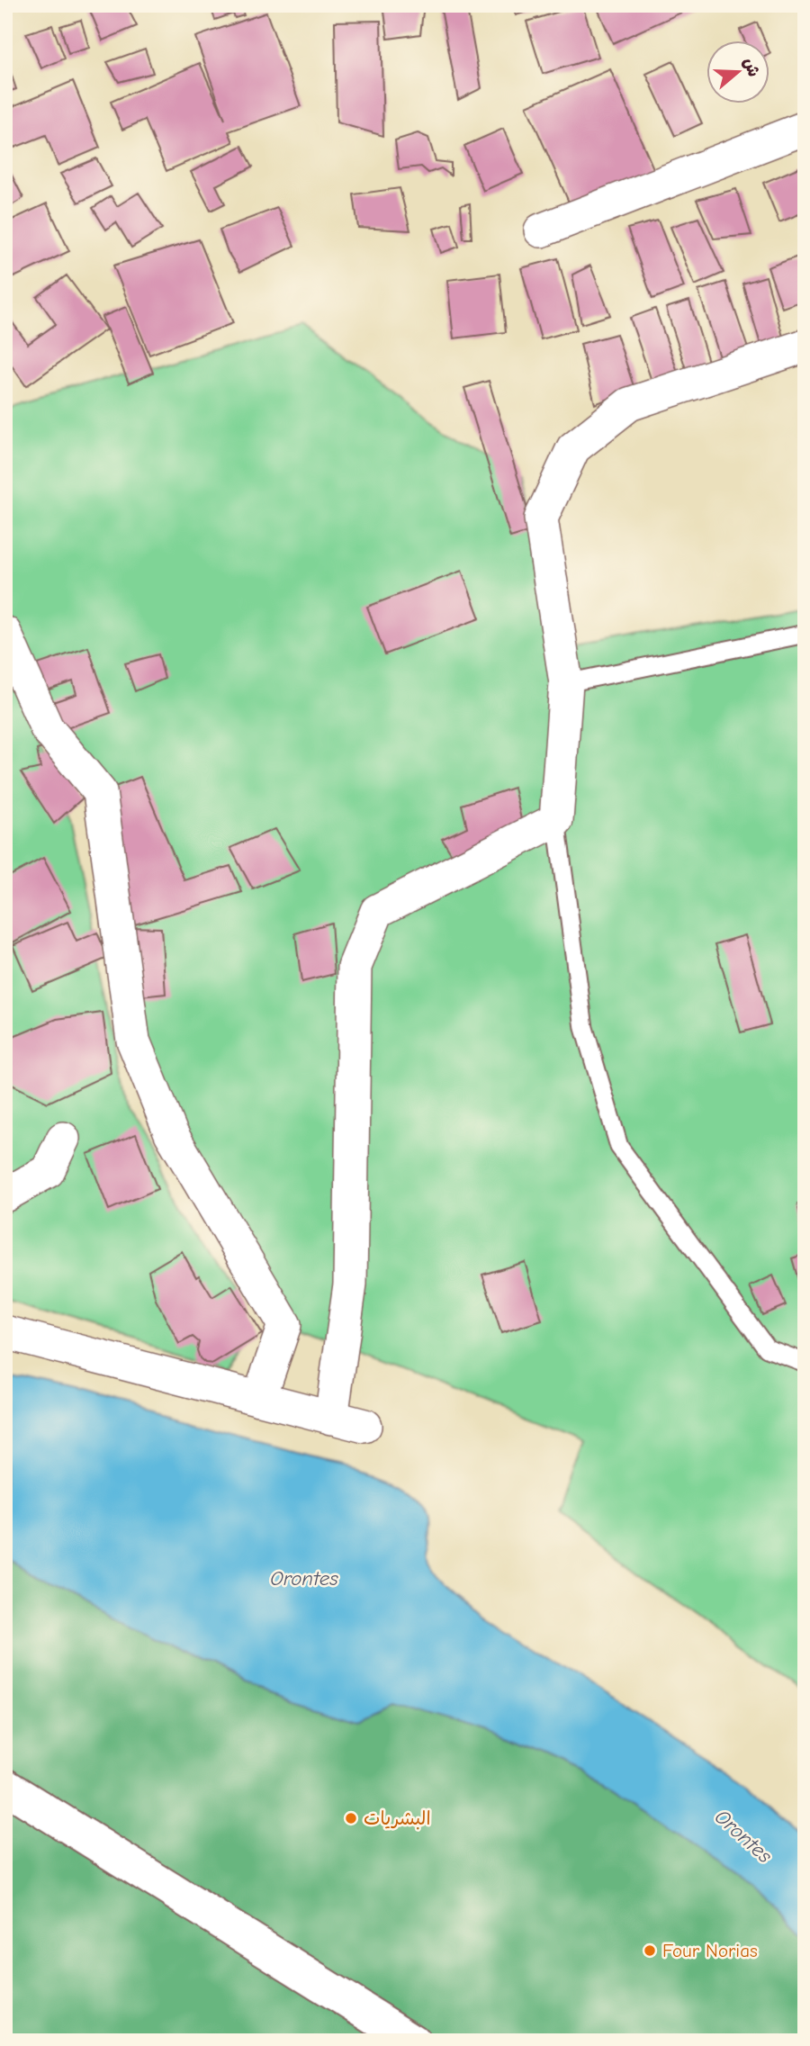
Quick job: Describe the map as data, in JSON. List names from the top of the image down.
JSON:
{
  "water": ["Orontes"],
  "places": ["البشريات", "Four Norias"],
  "north": "right"
}
